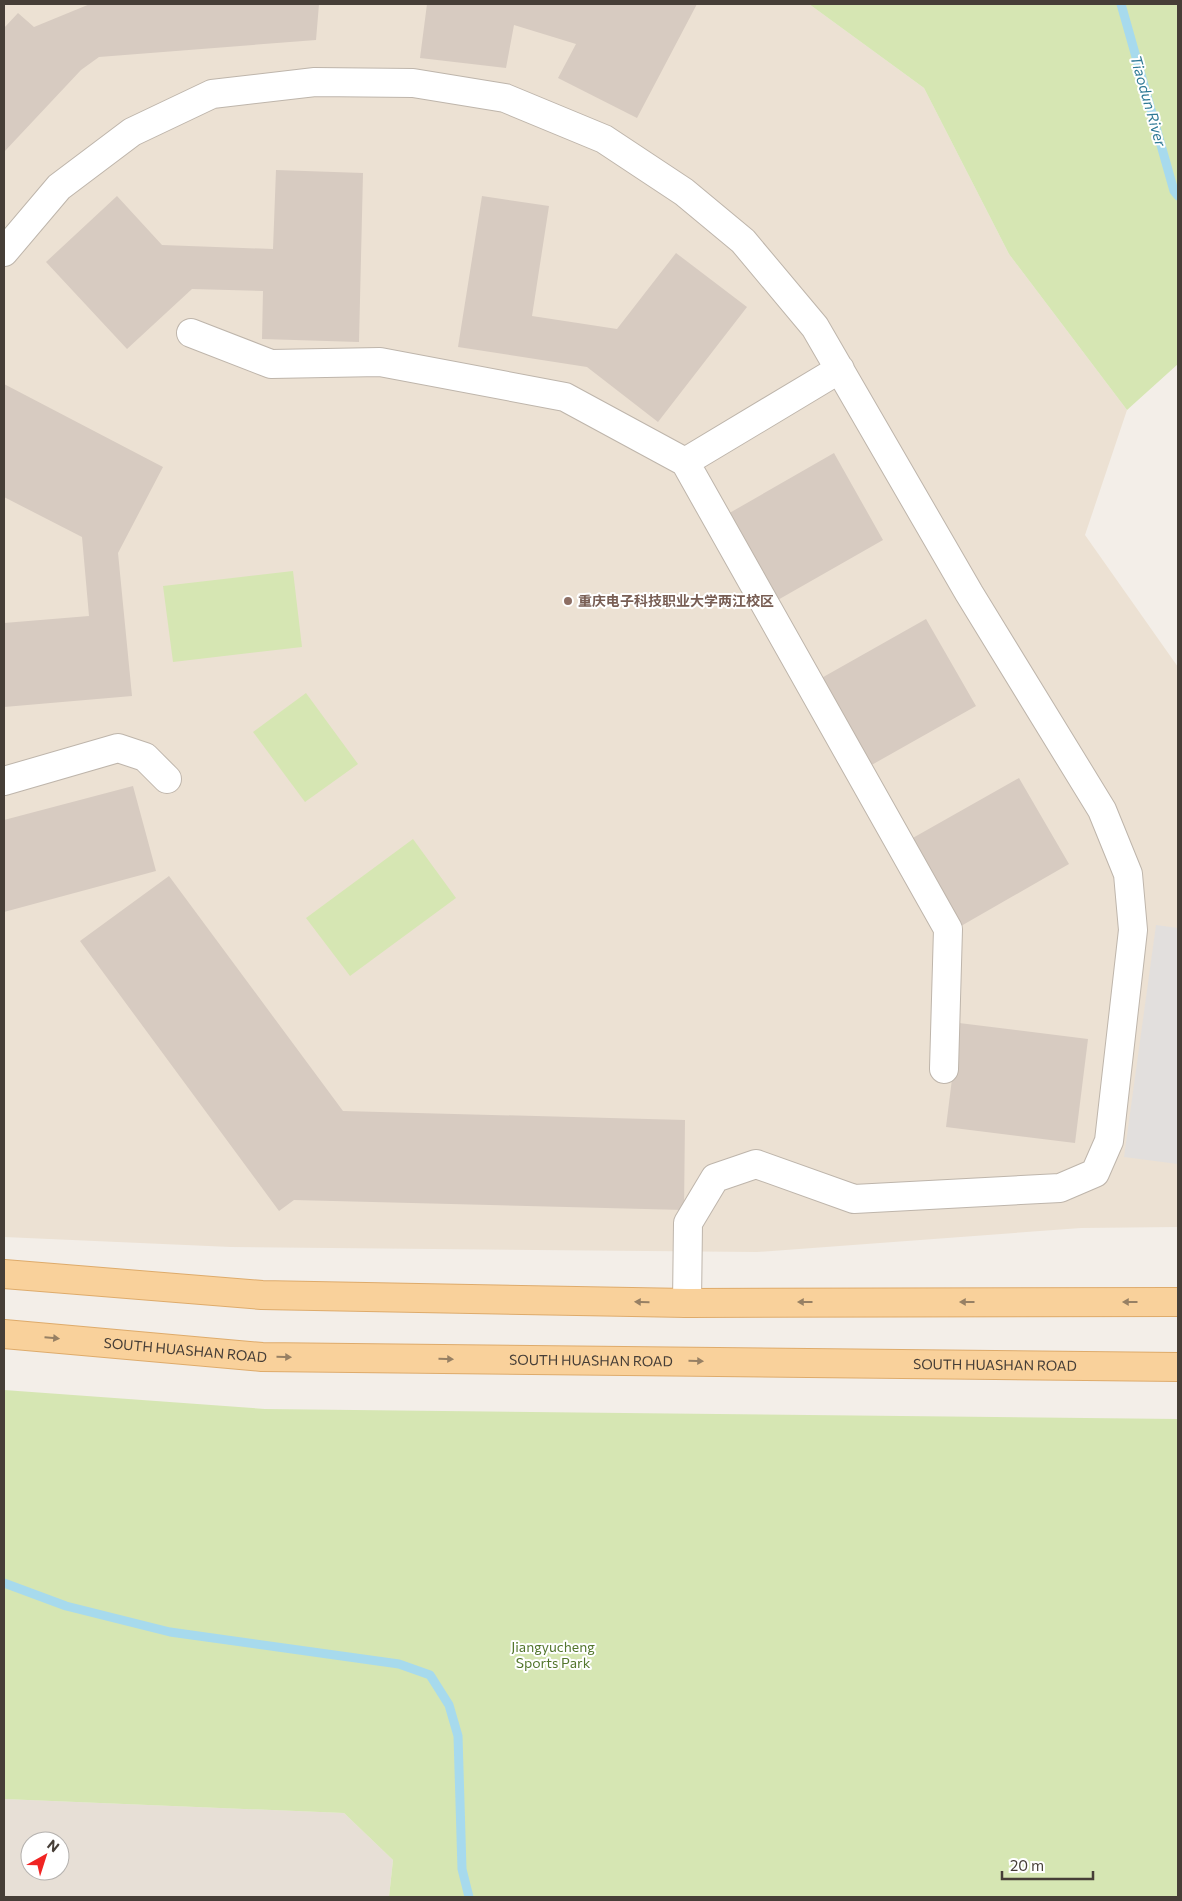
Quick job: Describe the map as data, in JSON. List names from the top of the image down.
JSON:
{
  "streets": {
    "main road": ["SOUTH HUASHAN ROAD"]
  },
  "water": ["Tiaodun River"],
  "parks": ["Jiangyucheng Sports Park"],
  "places": ["重庆电子科技职业大学两江校区"],
  "scale_bar": "20 m",
  "north": "top right"
}
